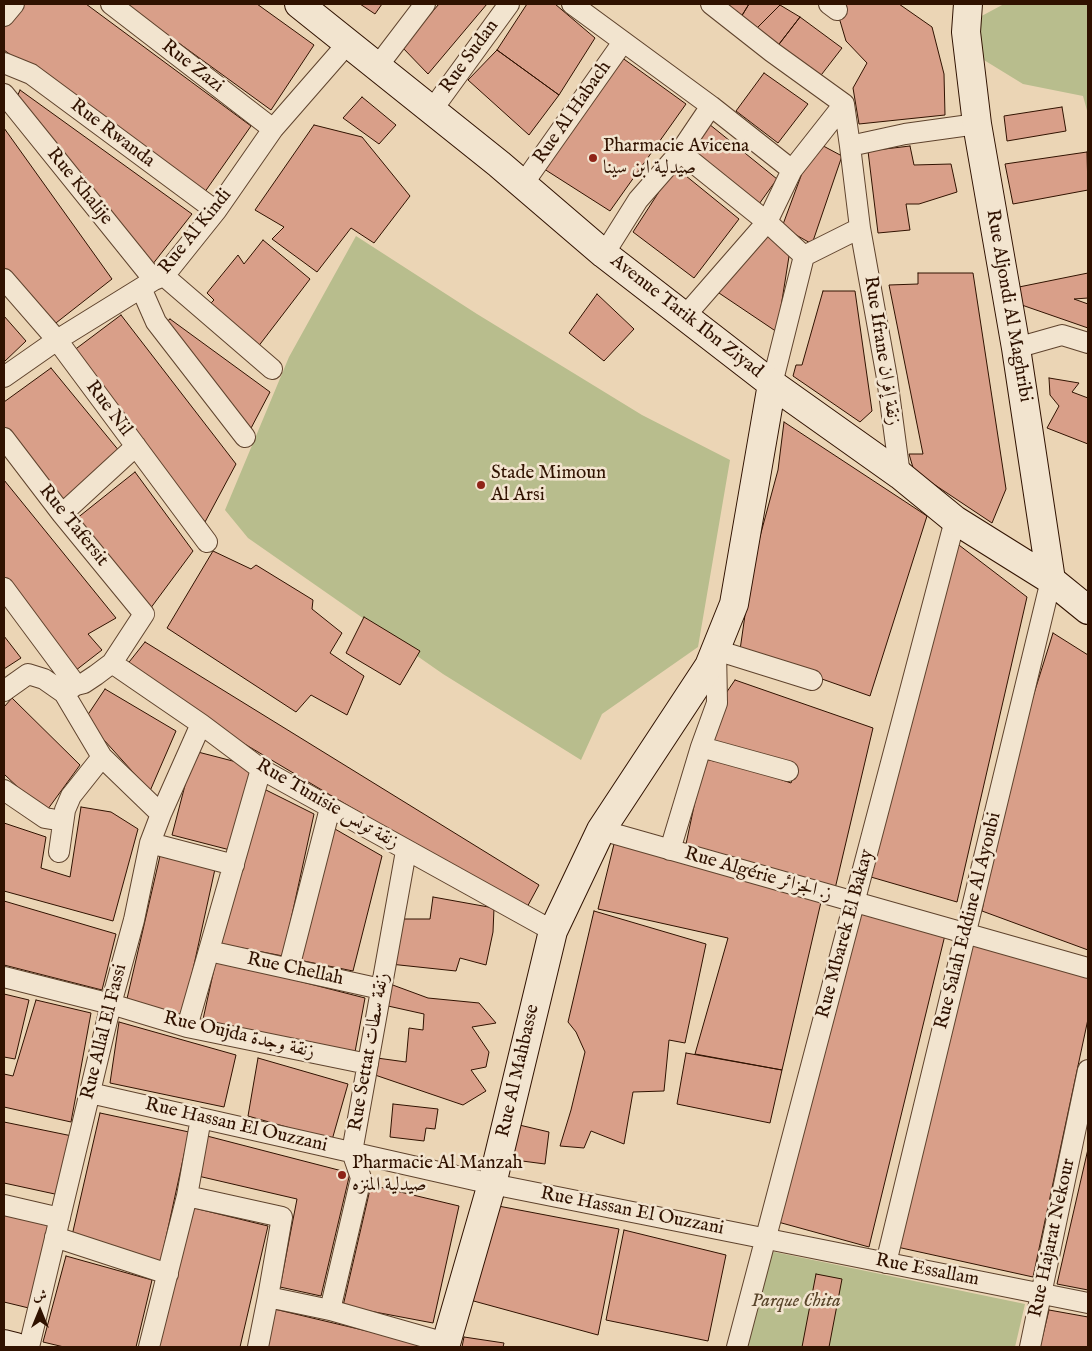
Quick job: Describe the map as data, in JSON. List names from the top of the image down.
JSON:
{
  "streets": {
    "street": [
      "Rue Sudan",
      "Rue Zazi",
      "Rue Al Habach",
      "Rue Rwanda",
      "Rue Khalije",
      "Rue Al Kindi",
      "Rue Aljondi Al Maghribi",
      "Avenue Tarik Ibn Ziyad",
      "Rue Ifrane زنقة إفران",
      "Rue Nil",
      "Rue Tafersit",
      "Rue Tunisie زنقة تونس",
      "Rue Algérie ز. الجزائر",
      "Rue Salah Eddine Al Ayoubi",
      "Rue Mbarek El Bakay",
      "Rue Chellah",
      "Rue Allal El Fassi",
      "Rue Oujda زنقة وجدة",
      "Rue Settat زنقة سطات",
      "Rue Al Mahbasse",
      "Rue Hassan El Ouzzani",
      "Rue Hajarat Nekour",
      "Rue Essallam"
    ]
  },
  "crossings": [
    ["Rue Sudan", "Avenue Tarik Ibn Ziyad"],
    ["Rue Zazi", "Rue Al Kindi"],
    ["Rue Al Habach", "Avenue Tarik Ibn Ziyad"],
    ["Rue Rwanda", "Rue Al Kindi"],
    ["Rue Khalije", "Rue Al Kindi"],
    ["Rue Al Kindi", "Avenue Tarik Ibn Ziyad"],
    ["Rue Al Kindi", "Rue Nil"],
    ["Rue Aljondi Al Maghribi", "Avenue Tarik Ibn Ziyad"],
    ["Rue Aljondi Al Maghribi", "Rue Salah Eddine Al Ayoubi"],
    ["Avenue Tarik Ibn Ziyad", "Rue Ifrane زنقة إفران"],
    ["Avenue Tarik Ibn Ziyad", "Rue Salah Eddine Al Ayoubi"],
    ["Avenue Tarik Ibn Ziyad", "Rue Mbarek El Bakay"],
    ["Avenue Tarik Ibn Ziyad", "Rue Al Mahbasse"],
    ["Rue Tafersit", "Rue Tunisie زنقة تونس"],
    ["Rue Tunisie زنقة تونس", "Rue Allal El Fassi"],
    ["Rue Tunisie زنقة تونس", "Rue Settat زنقة سطات"],
    ["Rue Tunisie زنقة تونس", "Rue Al Mahbasse"],
    ["Rue Algérie ز. الجزائر", "Rue Salah Eddine Al Ayoubi"],
    ["Rue Algérie ز. الجزائر", "Rue Mbarek El Bakay"],
    ["Rue Algérie ز. الجزائر", "Rue Al Mahbasse"],
    ["Rue Salah Eddine Al Ayoubi", "Rue Essallam"],
    ["Rue Mbarek El Bakay", "Rue Hassan El Ouzzani"],
    ["Rue Mbarek El Bakay", "Rue Essallam"],
    ["Rue Chellah", "Rue Settat زنقة سطات"],
    ["Rue Allal El Fassi", "Rue Oujda زنقة وجدة"],
    ["Rue Allal El Fassi", "Rue Hassan El Ouzzani"],
    ["Rue Oujda زنقة وجدة", "Rue Settat زنقة سطات"],
    ["Rue Settat زنقة سطات", "Rue Hassan El Ouzzani"],
    ["Rue Al Mahbasse", "Rue Hassan El Ouzzani"],
    ["Rue Hassan El Ouzzani", "Rue Essallam"],
    ["Rue Hajarat Nekour", "Rue Essallam"]
  ],
  "parks": ["Parque Chita"],
  "places": ["Pharmacie Avicena صيدلية ابن سينا", "Stade Mimoun Al Arsi", "Pharmacie Al Manzah صيدلية المنزه"],
  "north": "top"
}
